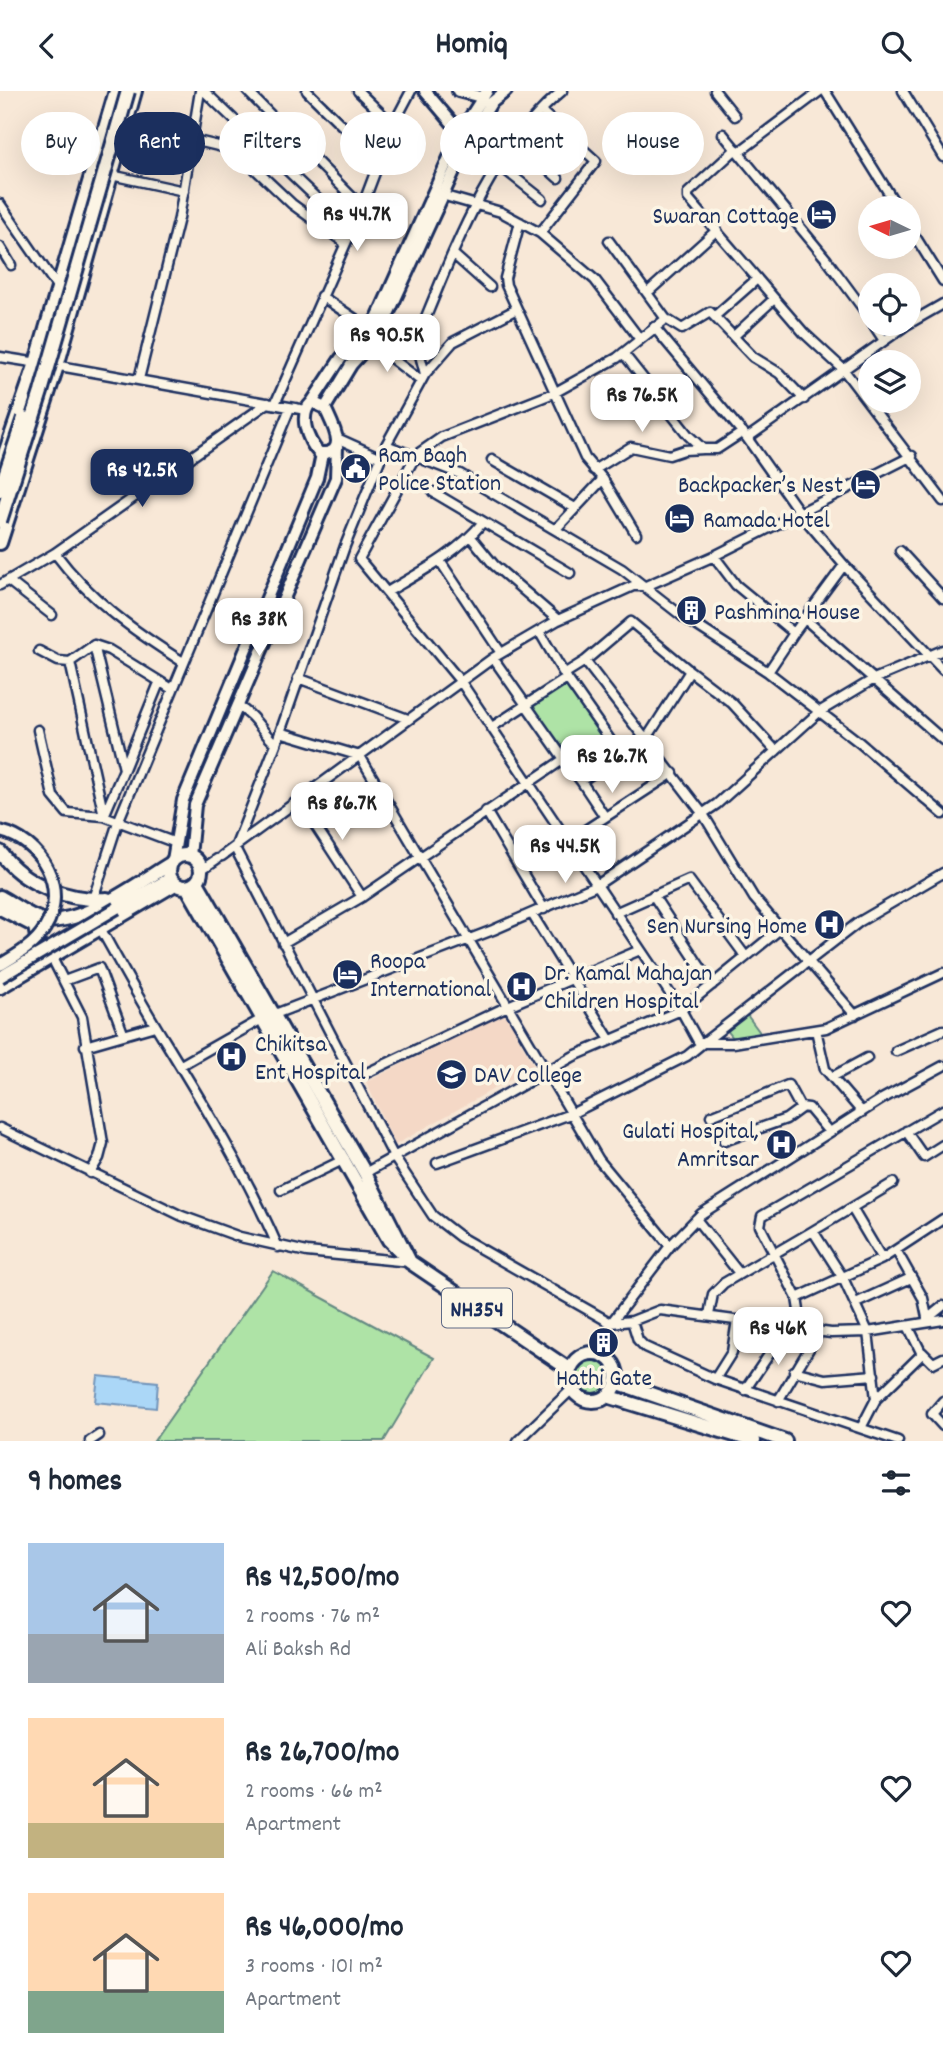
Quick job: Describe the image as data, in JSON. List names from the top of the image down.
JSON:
{
  "streets": {
    "highway": ["NH354"]
  },
  "places": {
    "hotel": [
      "Swaran Cottage",
      "Backpacker’s Nest",
      "Ramada Hotel",
      "Roopa International"
    ],
    "public building": ["Ram Bagh Police Station"],
    "building": ["Pashmina House", "Hathi Gate"],
    "hospital": [
      "Sen Nursing Home",
      "Dr. Kamal Mahajan Children Hospital",
      "Chikitsa Ent Hospital",
      "Gulati Hospital, Amritsar"
    ],
    "school or university": ["DAV College"]
  },
  "north": "left",
  "page": {
    "header": "Homiq",
    "chip": [
      "Buy",
      "Rent",
      "Filters",
      "New",
      "Apartment",
      "House"
    ],
    "price": [
      "Rs 44.7K",
      "Rs 90.5K",
      "Rs 76.5K",
      "Rs 42.5K",
      "Rs 38K",
      "Rs 26.7K",
      "Rs 86.7K",
      "Rs 44.5K",
      "Rs 46K"
    ],
    "heading": "9 homes",
    "list": [
      {
        "name": "Rs 42,500/mo",
        "note": "2 rooms · 76 m² · Ali Baksh Rd"
      },
      {
        "name": "Rs 26,700/mo",
        "note": "2 rooms · 66 m² · Apartment"
      },
      {
        "name": "Rs 46,000/mo",
        "note": "3 rooms · 101 m² · Apartment"
      }
    ]
  }
}
